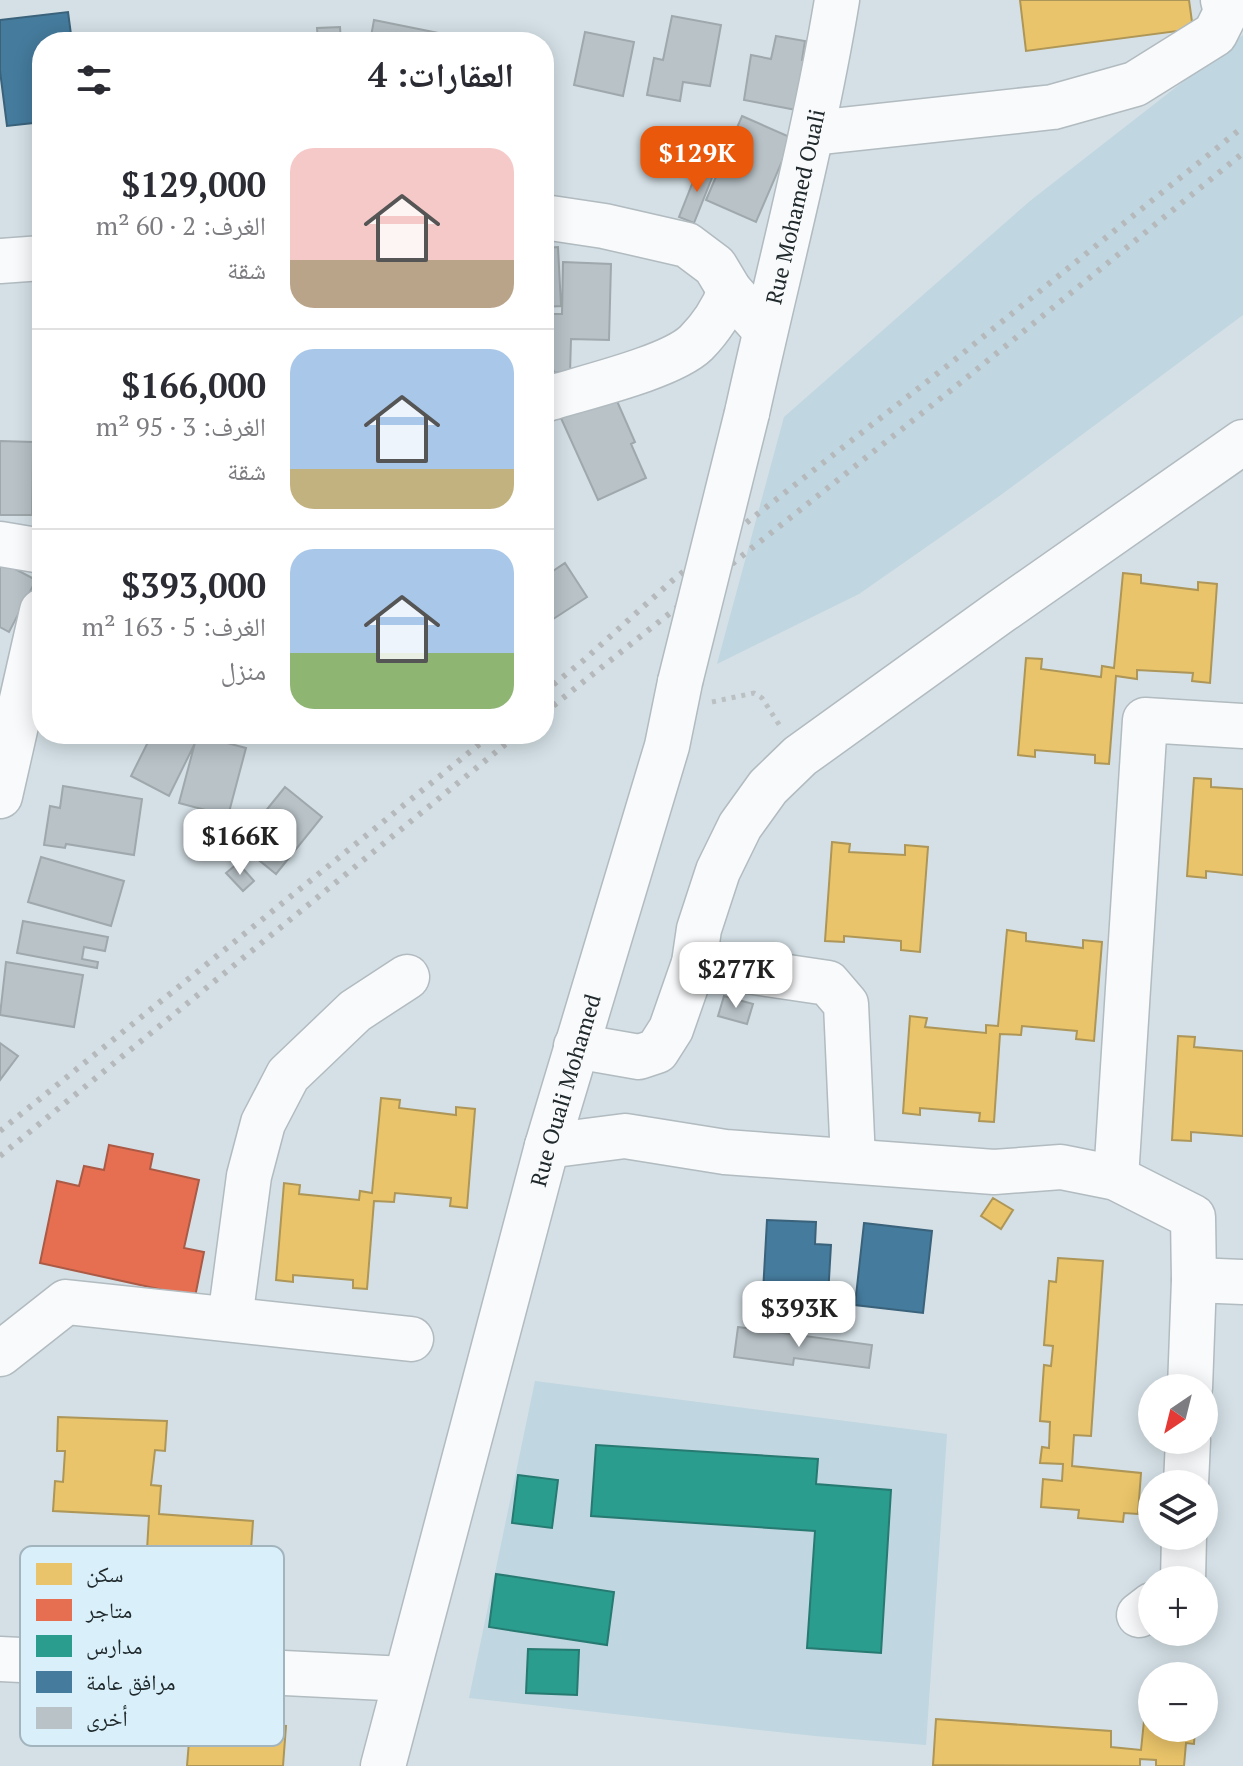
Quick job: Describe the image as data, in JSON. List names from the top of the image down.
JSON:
{
  "streets": {
    "street": ["Rue Mohamed Ouali", "Rue Ouali Mohamed"]
  },
  "crossings": [
    ["Rue Mohamed Ouali", "Rue Ouali Mohamed"]
  ],
  "legend": [
    "سكن",
    "متاجر",
    "مدارس",
    "مرافق عامة",
    "أخرى"
  ],
  "north": "bottom left",
  "page": {
    "heading": "العقارات: 4",
    "price": [
      "$129K",
      "$166K",
      "$277K",
      "$393K"
    ],
    "list": [
      {
        "name": "$129,000",
        "note": "الغرف: 2 · 60 m² · شقة"
      },
      {
        "name": "$166,000",
        "note": "الغرف: 3 · 95 m² · شقة"
      },
      {
        "name": "$393,000",
        "note": "الغرف: 5 · 163 m² · منزل"
      }
    ],
    "map_buttons": ["+", "−"]
  }
}
